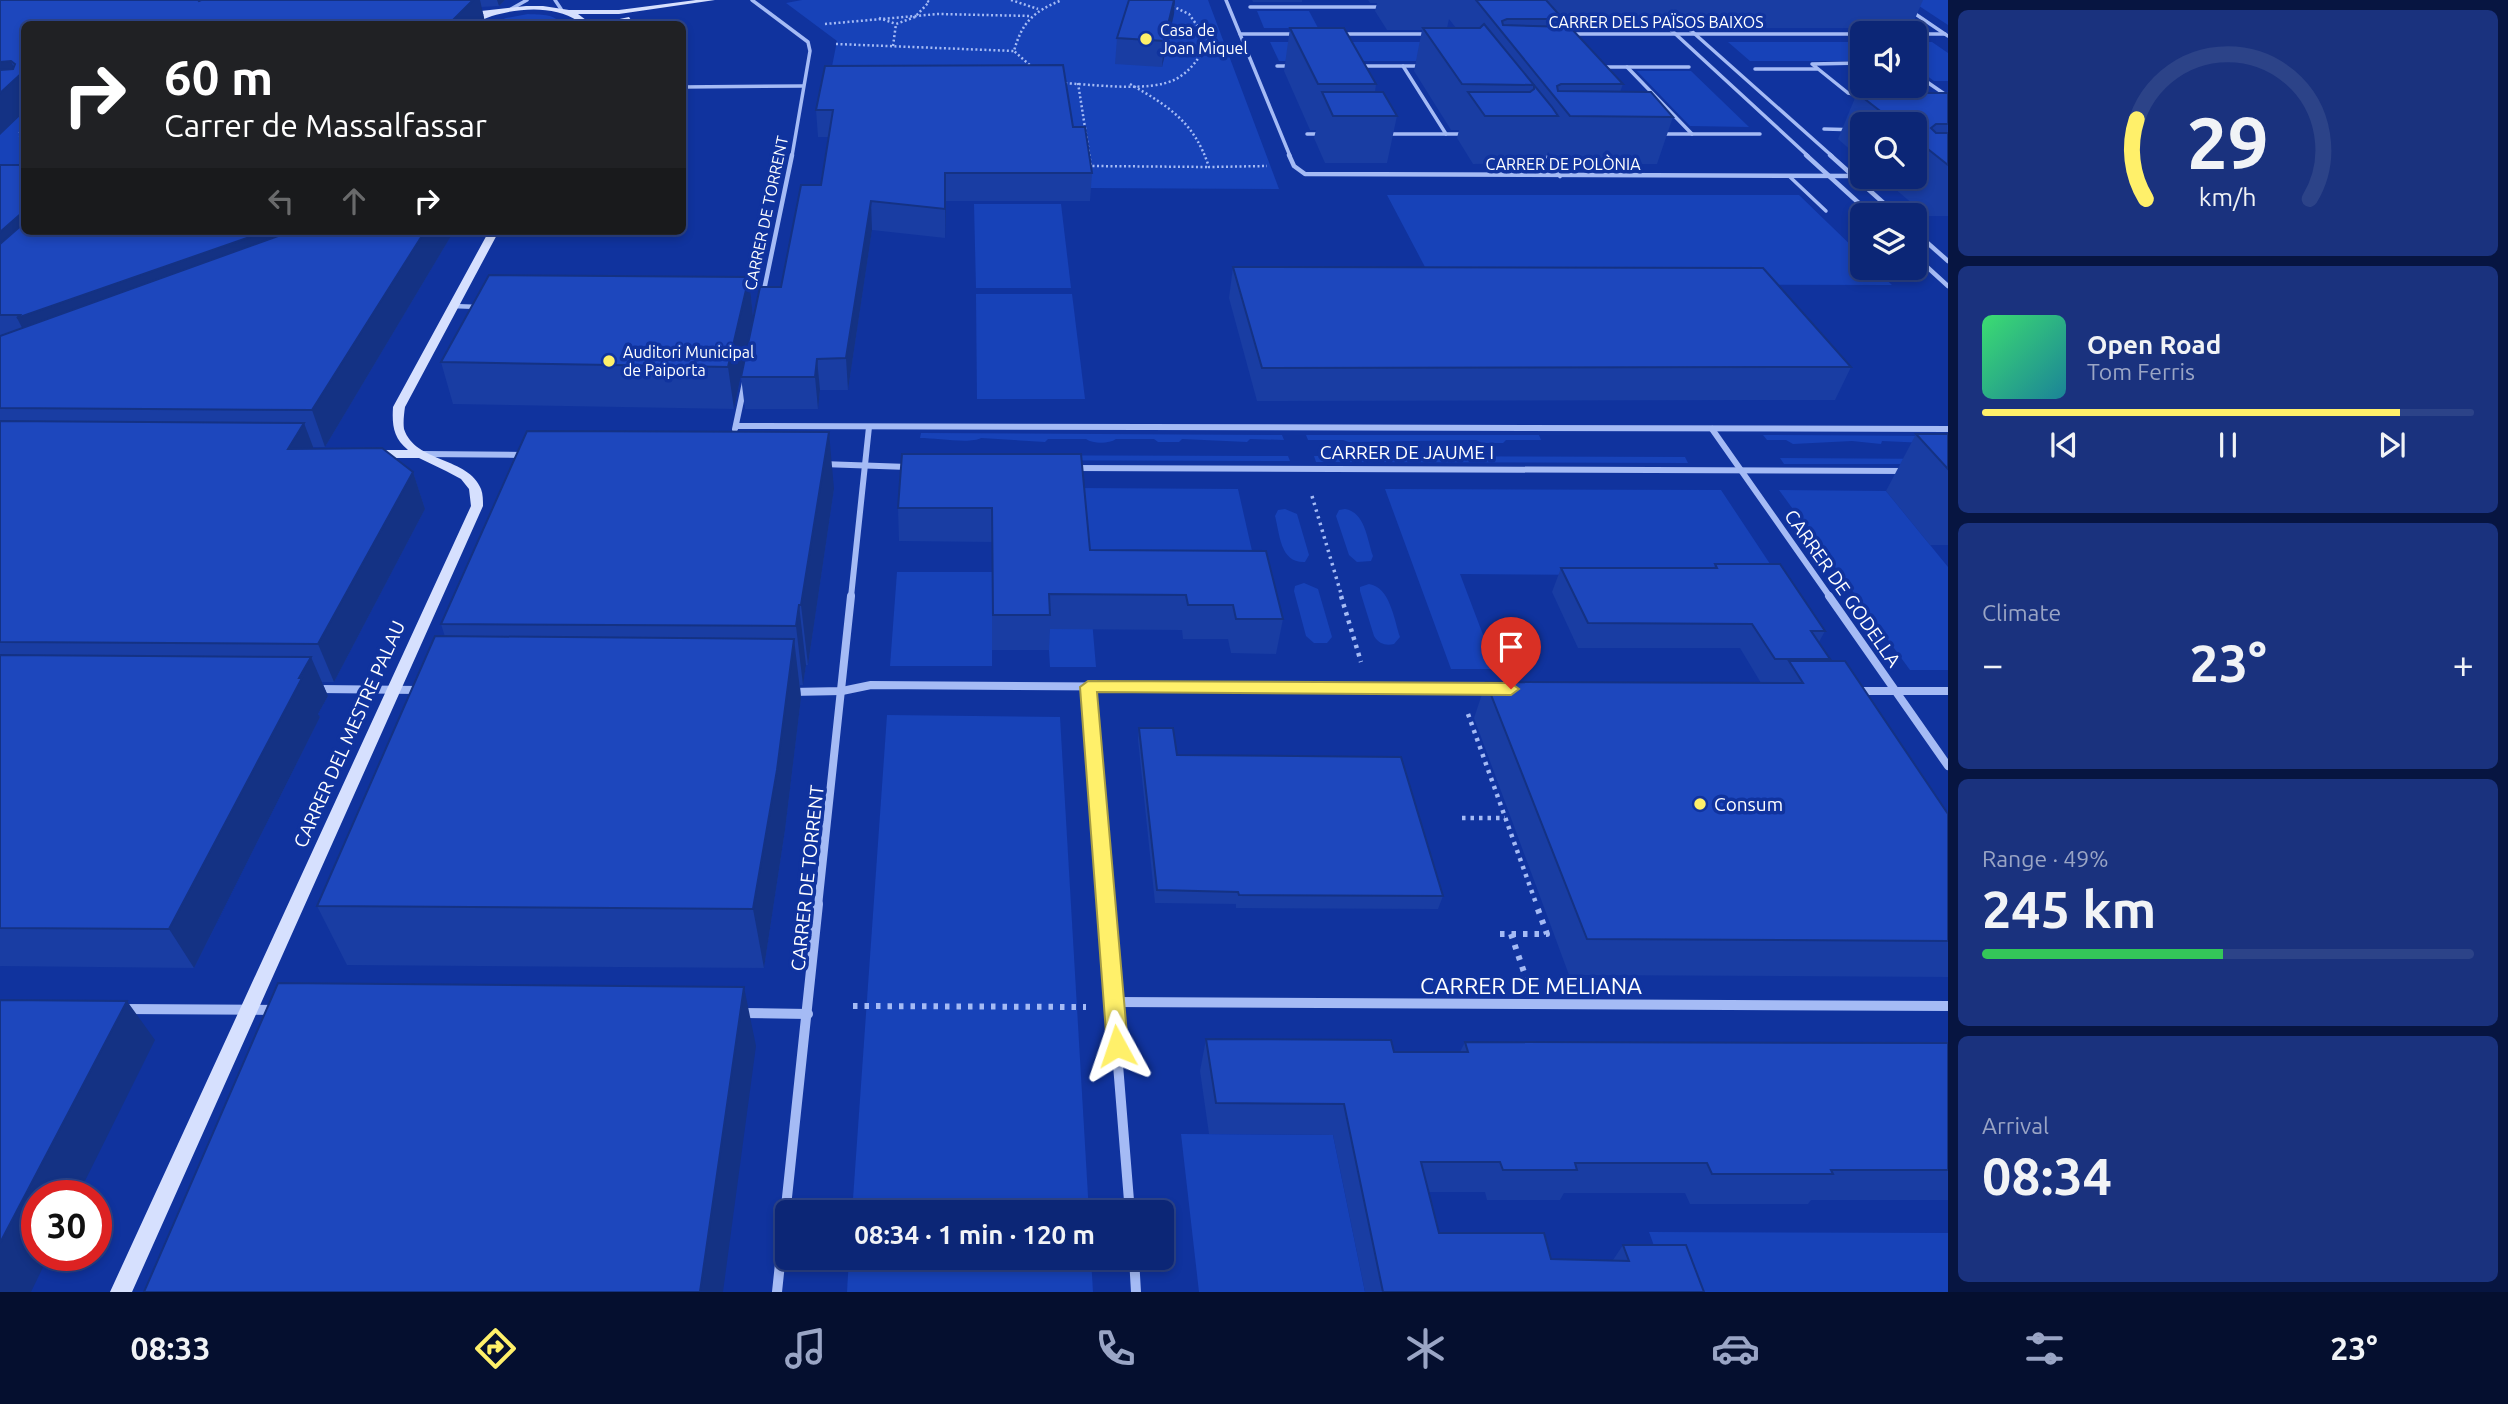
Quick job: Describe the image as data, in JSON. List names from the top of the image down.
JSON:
{
  "streets": {
    "street": [
      "CARRER DELS PAÏSOS BAIXOS",
      "CARRER DE POLÒNIA",
      "CARRER DE TORRENT",
      "CARRER DE JAUME I",
      "CARRER DE GODELLA",
      "CARRER DEL MESTRE PALAU",
      "CARRER DE MELIANA"
    ]
  },
  "crossings": [
    ["CARRER DE JAUME I", "CARRER DE GODELLA"]
  ],
  "places": ["Casa de Joan Miquel", "Auditori Municipal de Paiporta", "Consum"],
  "page": {
    "turn": ["60 m", "Carrer de Massalfassar"],
    "song": ["Open Road", "Tom Ferris"],
    "tile": [
      "Climate",
      ["Range · 49%", "245 km"],
      ["Arrival", "08:34"]
    ],
    "heat": ["−", "23°", "+"],
    "limit": "30",
    "trip": "08:34 · 1 min · 120 m",
    "tabs": ["08:33", "23°"],
    "gauge": ["29", "km/h"]
  }
}
